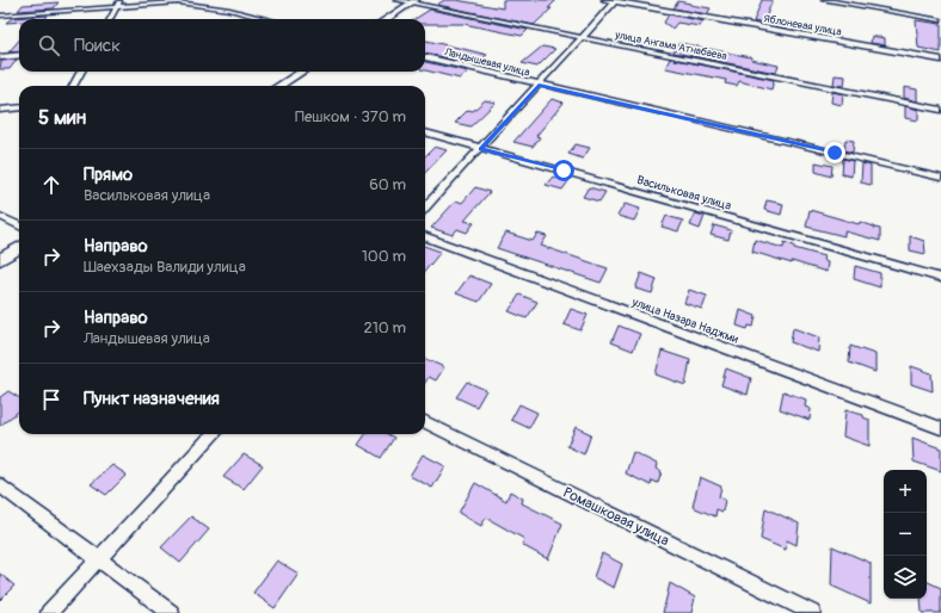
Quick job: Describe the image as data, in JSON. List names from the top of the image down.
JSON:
{
  "streets": {
    "street": [
      "Яблоневая улица",
      "улица Ангама Атнабаева",
      "Ландышевая улица",
      "Васильковая улица",
      "улица Назара Наджми",
      "Ромашковая улица"
    ]
  },
  "page": {
    "search": "Поиск",
    "heading": ["5 мин", "Пешком · 370 m"],
    "list": [
      ["Прямо", "Васильковая улица", "60 m"],
      ["Направо", "Шаехзады Валиди улица", "100 m"],
      ["Направо", "Ландышевая улица", "210 m"],
      "Пункт назначения"
    ],
    "map_buttons": ["+", "−"]
  }
}
